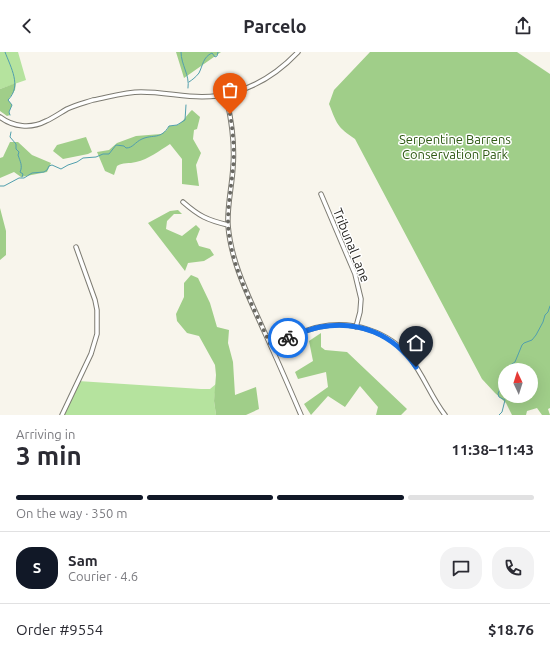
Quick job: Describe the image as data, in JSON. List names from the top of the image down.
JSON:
{
  "streets": {
    "street": ["Tribunal Lane"]
  },
  "parks": ["Serpentine Barrens Conservation Park"],
  "north": "top",
  "page": {
    "header": "Parcelo",
    "heading": ["3 min", "Arriving in", "11:38–11:43"],
    "panel": [
      "Sam",
      "Courier · 4.6",
      "Order #9554",
      "$18.76"
    ],
    "bar": "On the way · 350 m",
    "round": "S"
  }
}
